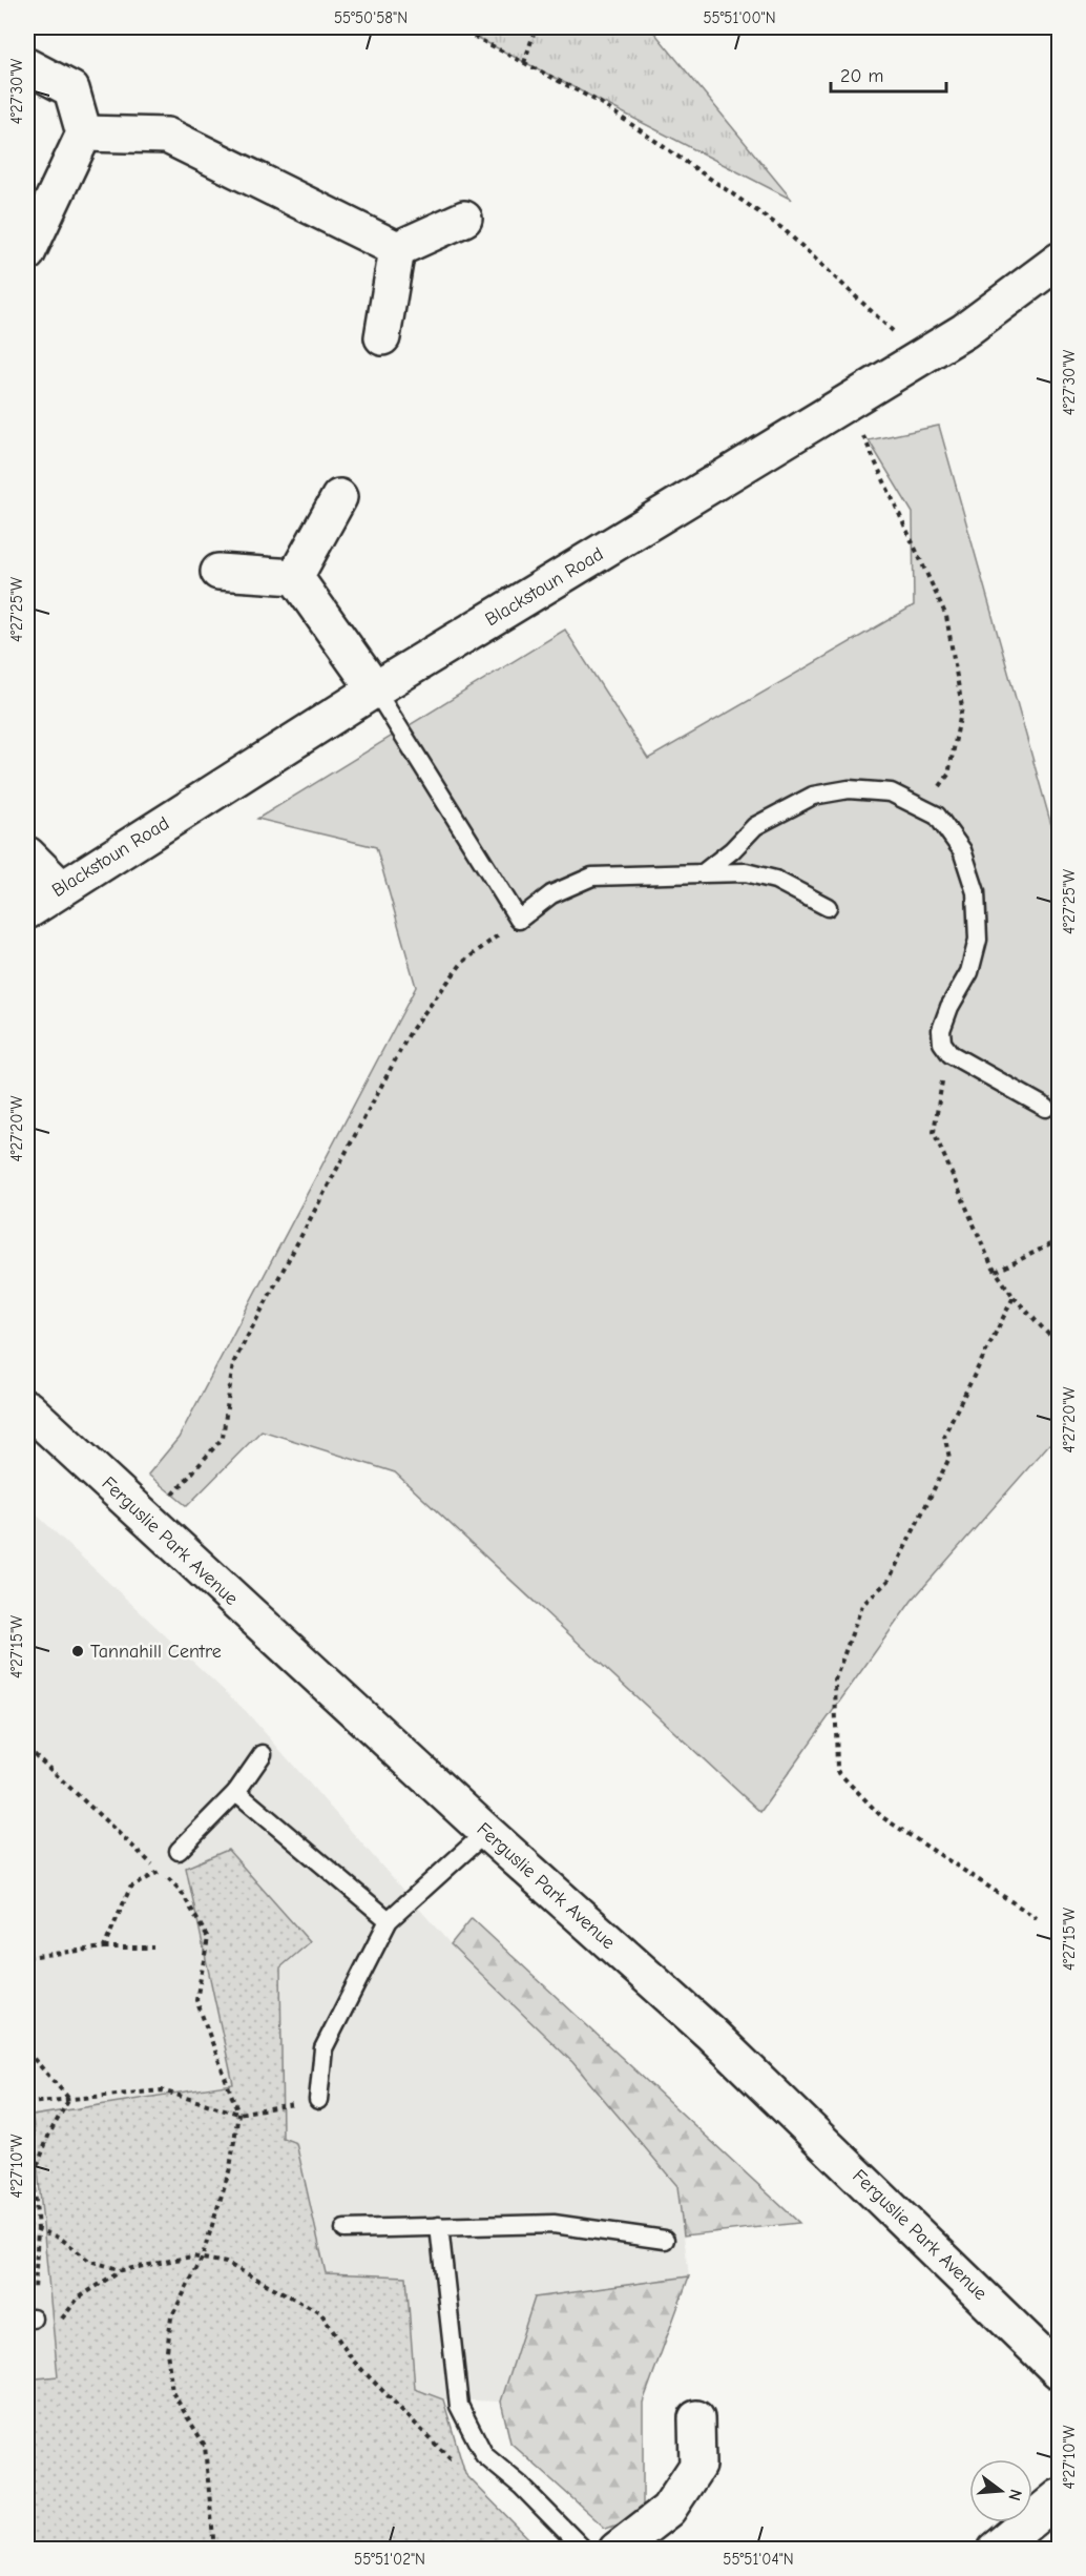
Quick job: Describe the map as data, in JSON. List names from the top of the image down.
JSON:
{
  "streets": {
    "street": ["Blackstoun Road", "Ferguslie Park Avenue"]
  },
  "places": ["Tannahill Centre"],
  "scale_bar": "20 m",
  "north": "right",
  "coordinates": [
    "55°50'58\"N",
    "55°51'00\"N",
    "4°27'30\"W",
    "4°27'25\"W",
    "4°27'20\"W",
    "4°27'15\"W",
    "4°27'10\"W",
    "55°51'02\"N",
    "55°51'04\"N"
  ]
}
